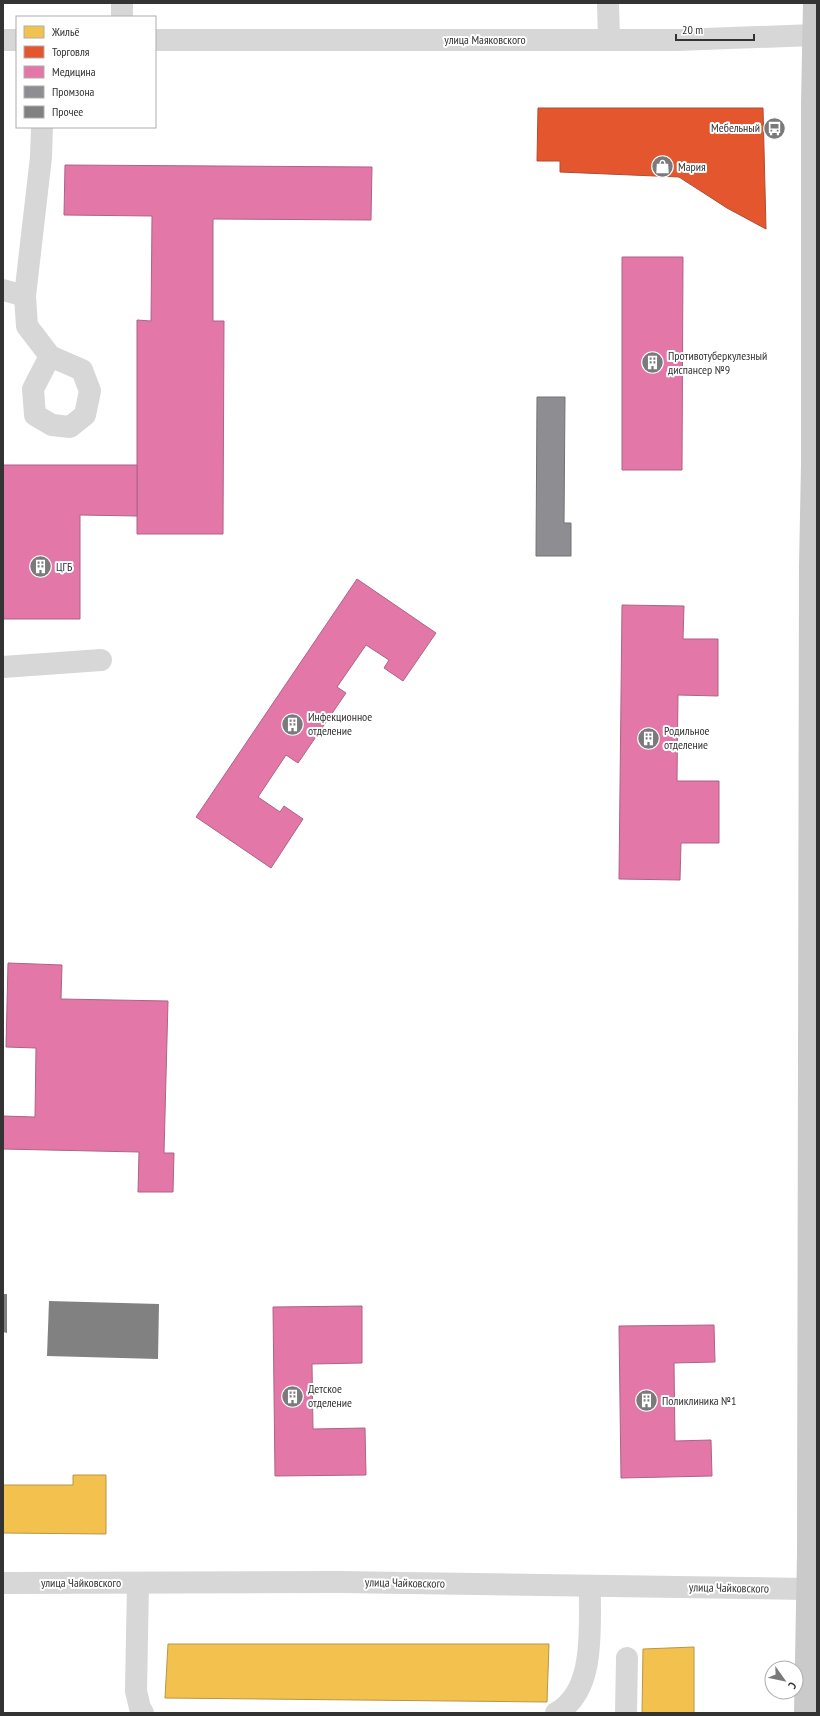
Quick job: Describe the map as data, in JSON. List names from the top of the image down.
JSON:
{
  "streets": {
    "street": ["улица Маяковского", "улица Чайковского"]
  },
  "places": {
    "bus stop": ["Мебельный"],
    "shop": ["Мария"],
    "building": [
      "Противотуберкулезный диспансер №9",
      "ЦГБ",
      "Инфекционное отделение",
      "Родильное отделение",
      "Детское отделение",
      "Поликлиника №1"
    ]
  },
  "legend": [
    "Жильё",
    "Торговля",
    "Медицина",
    "Промзона",
    "Прочее"
  ],
  "scale_bar": "20 m",
  "north": "bottom right"
}
